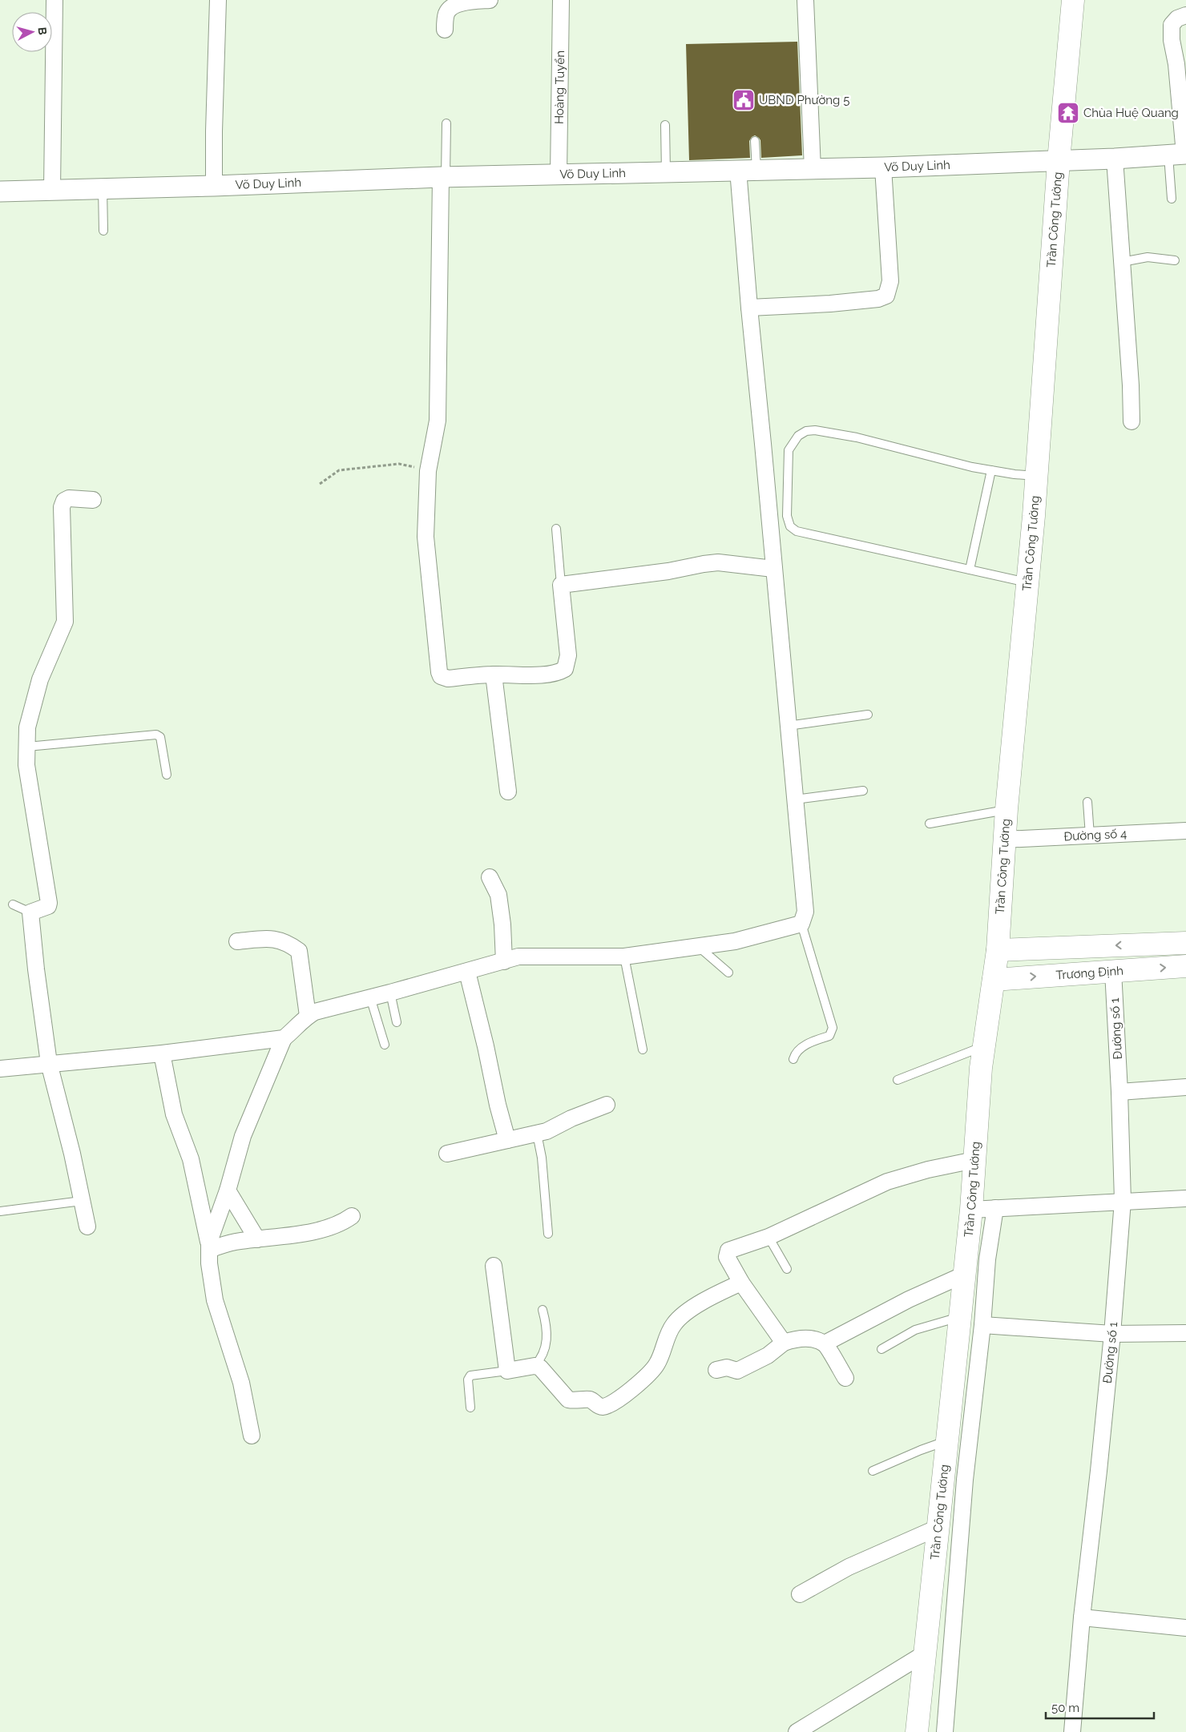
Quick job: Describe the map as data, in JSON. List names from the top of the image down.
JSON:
{
  "streets": {
    "main road": ["Trần Công Tường", "Trương Định"],
    "street": [
      "Hoàng Tuyển",
      "Võ Duy Linh",
      "Đường số 4",
      "Đường số 1"
    ]
  },
  "crossings": [
    ["Hoàng Tuyển", "Võ Duy Linh"],
    ["Võ Duy Linh", "Trần Công Tường"],
    ["Trần Công Tường", "Đường số 4"],
    ["Trần Công Tường", "Trương Định"],
    ["Trương Định", "Đường số 1"]
  ],
  "places": {
    "public building": ["UBND Phường 5"],
    "temple": ["Chùa Huệ Quang"]
  },
  "scale_bar": "50 m",
  "north": "right"
}
